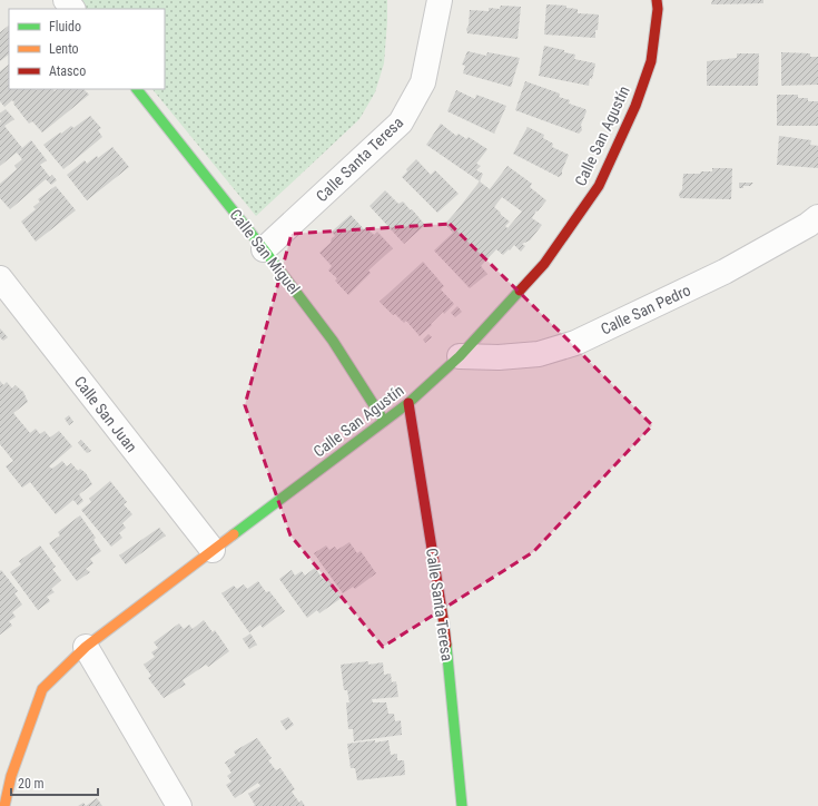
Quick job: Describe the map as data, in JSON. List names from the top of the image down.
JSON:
{
  "streets": {
    "street": [
      "Calle San Agustín",
      "Calle Santa Teresa",
      "Calle San Miguel",
      "Calle San Pedro",
      "Calle San Juan"
    ]
  },
  "crossings": [
    ["Calle San Agustín", "Calle Santa Teresa"],
    ["Calle San Agustín", "Calle San Miguel"],
    ["Calle San Agustín", "Calle San Pedro"],
    ["Calle San Agustín", "Calle San Juan"],
    ["Calle Santa Teresa", "Calle San Miguel"]
  ],
  "legend": ["Fluido", "Lento", "Atasco"],
  "scale_bar": "20 m"
}
